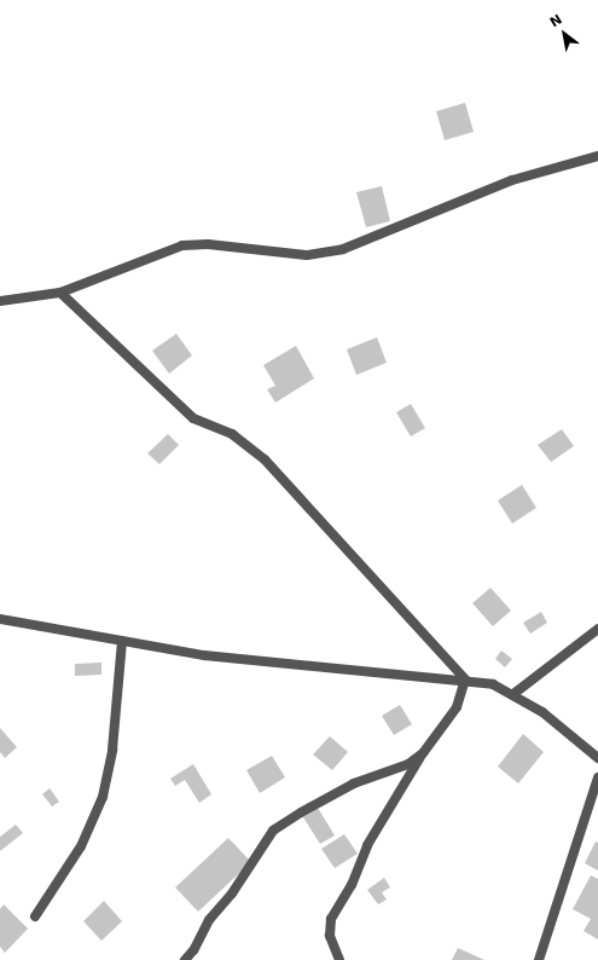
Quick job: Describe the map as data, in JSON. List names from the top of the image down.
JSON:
{
  "north": "top left"
}
